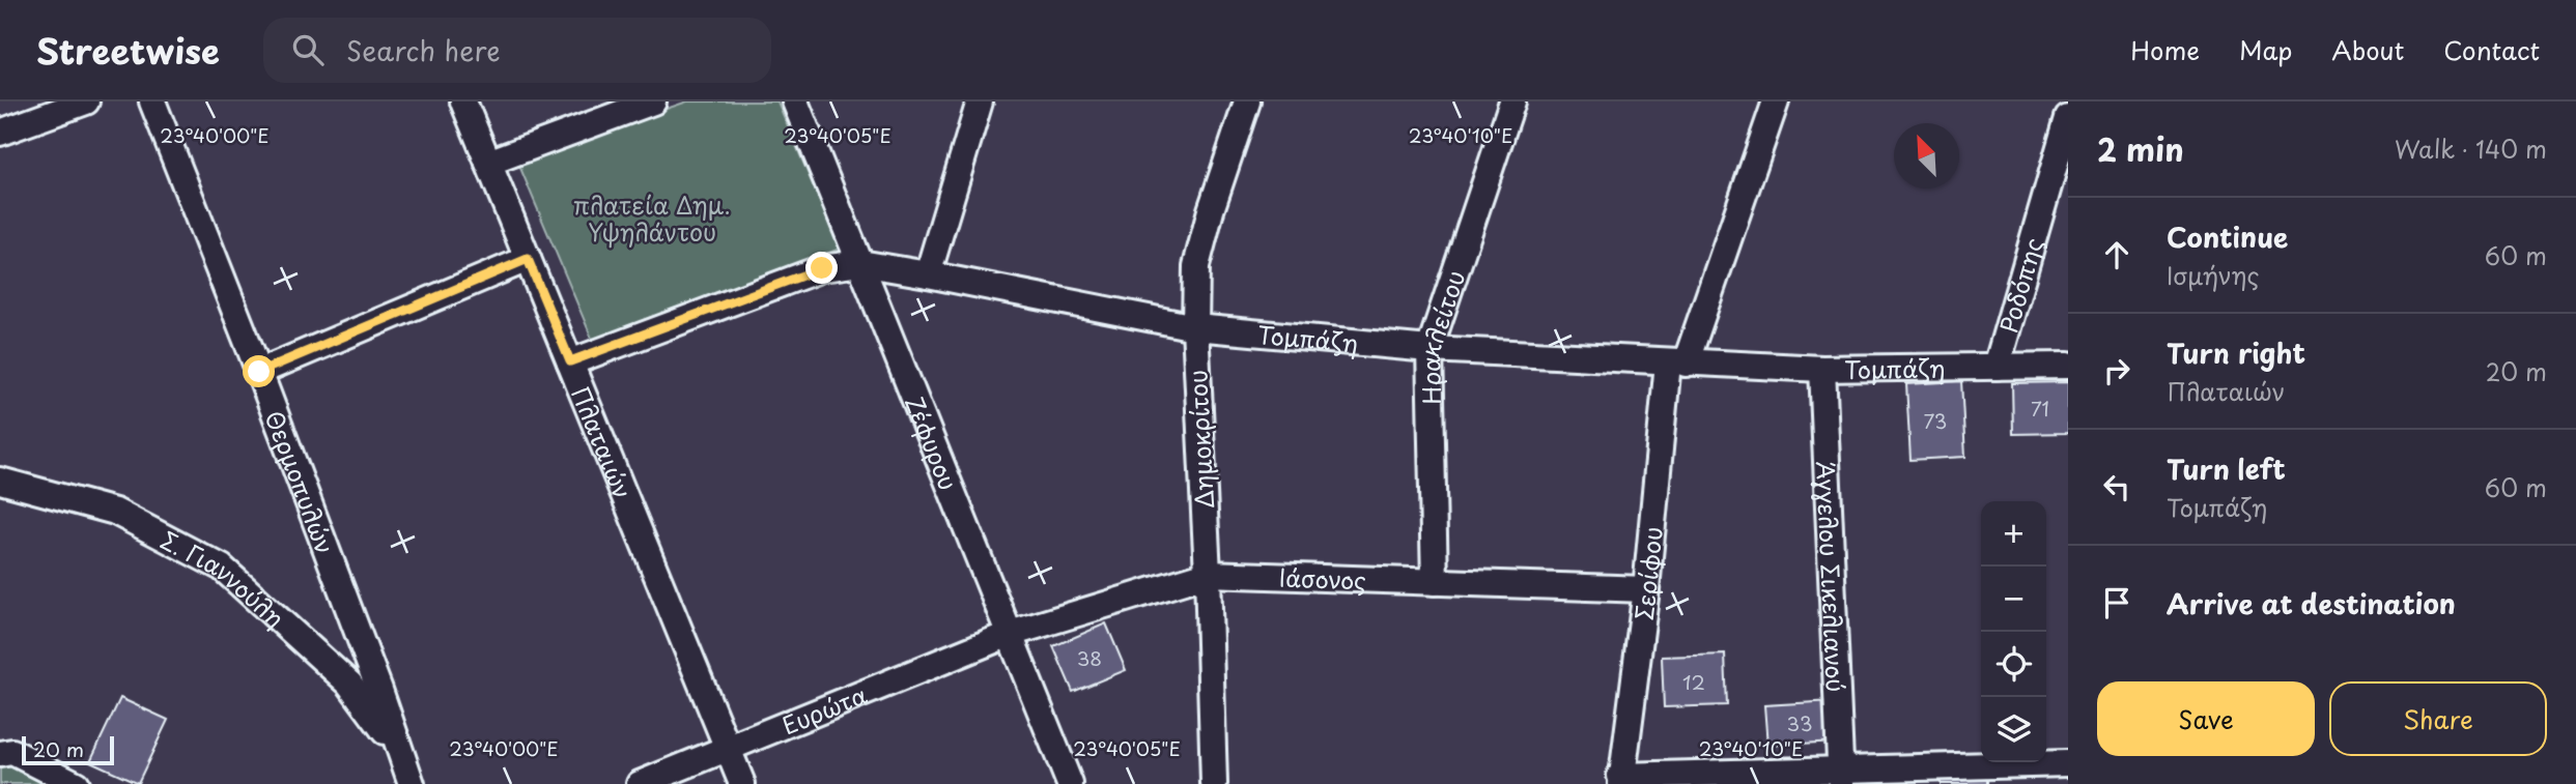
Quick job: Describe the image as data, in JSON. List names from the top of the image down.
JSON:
{
  "streets": {
    "street": [
      "Ροδόπης",
      "Τομπάζη",
      "Ηρακλείτου",
      "Δημοκρίτου",
      "Πλαταιών",
      "Ζέφυρου",
      "Θερμοπυλών",
      "Σερίφου",
      "Άγγελου Σικελιανού",
      "Ιάσονος",
      "Σ. Γιαννούλη",
      "Ευρώτα"
    ]
  },
  "crossings": [
    ["Ροδόπης", "Τομπάζη"],
    ["Τομπάζη", "Ηρακλείτου"],
    ["Τομπάζη", "Δημοκρίτου"],
    ["Τομπάζη", "Πλαταιών"],
    ["Τομπάζη", "Ζέφυρου"],
    ["Τομπάζη", "Σερίφου"],
    ["Τομπάζη", "Άγγελου Σικελιανού"],
    ["Ηρακλείτου", "Ιάσονος"],
    ["Δημοκρίτου", "Ιάσονος"],
    ["Πλαταιών", "Ευρώτα"],
    ["Ζέφυρου", "Ιάσονος"],
    ["Ζέφυρου", "Ευρώτα"],
    ["Θερμοπυλών", "Σ. Γιαννούλη"],
    ["Σερίφου", "Ιάσονος"],
    ["Ιάσονος", "Ευρώτα"]
  ],
  "parks": ["πλατεία Δημ. Υψηλάντου"],
  "house_numbers": [
    "71",
    "73",
    "38",
    "12",
    "33"
  ],
  "scale_bar": "20 m",
  "north": "top left",
  "page": {
    "header": "Streetwise",
    "search": "Search here",
    "nav": [
      "Home",
      "Map",
      "About",
      "Contact"
    ],
    "heading": ["2 min", "Walk · 140 m"],
    "list": [
      ["Continue", "Ισμήνης", "60 m"],
      ["Turn right", "Πλαταιών", "20 m"],
      ["Turn left", "Τομπάζη", "60 m"],
      "Arrive at destination"
    ],
    "map_buttons": ["+", "−"],
    "buttons": ["Save", "Share"],
    "scale": "20 m"
  },
  "coordinates": ["23°40'00\"E", "23°40'05\"E", "23°40'10\"E"]
}
